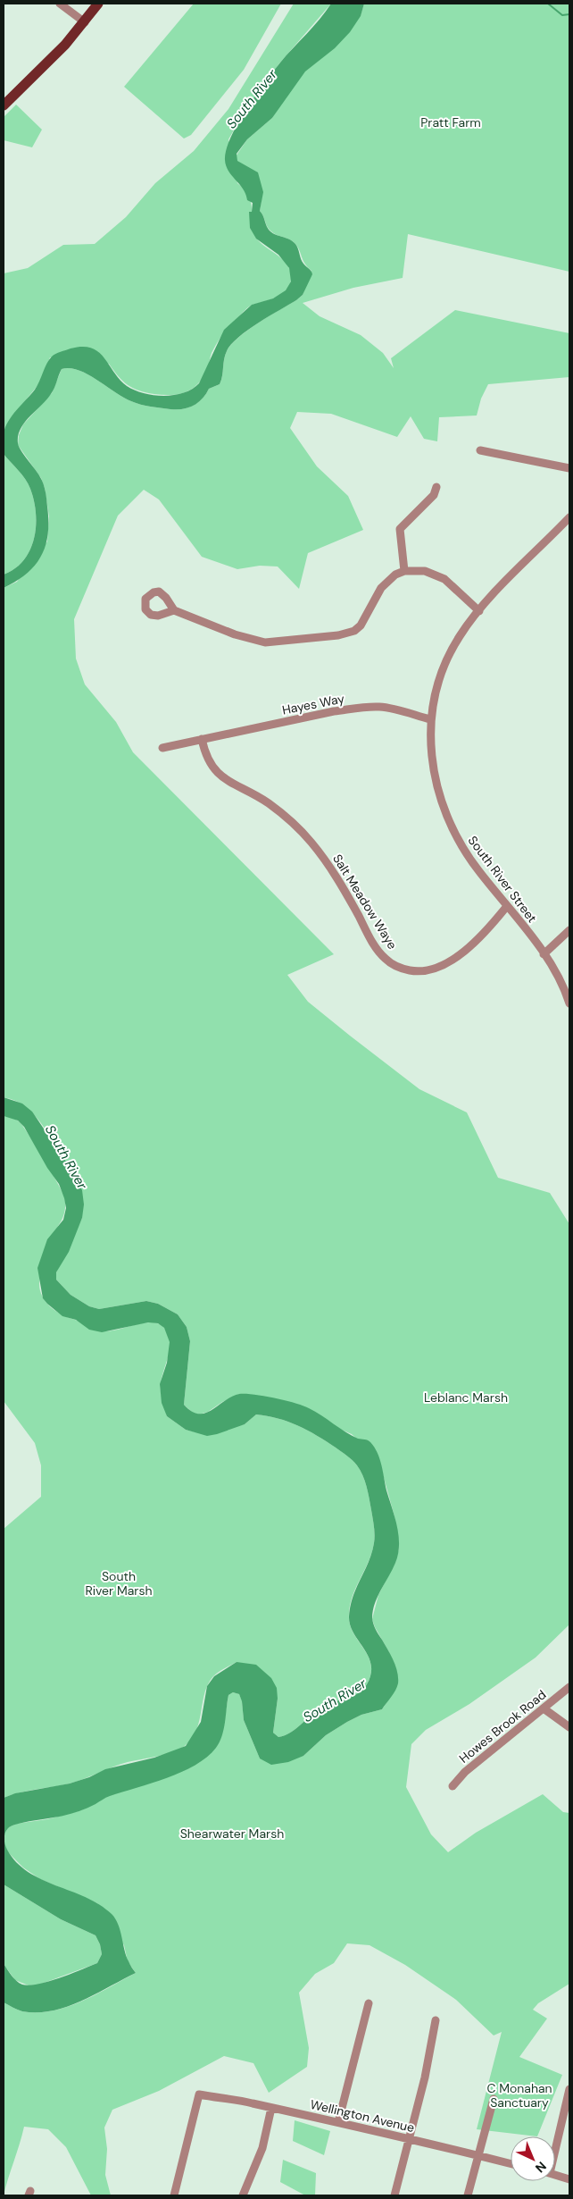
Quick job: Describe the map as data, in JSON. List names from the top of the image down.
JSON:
{
  "streets": {
    "street": [
      "Hayes Way",
      "South River Street",
      "Salt Meadow Waye",
      "Howes Brook Road",
      "Wellington Avenue"
    ]
  },
  "crossings": [
    ["Hayes Way", "South River Street"],
    ["Hayes Way", "Salt Meadow Waye"],
    ["South River Street", "Salt Meadow Waye"]
  ],
  "water": ["South River"],
  "parks": [
    "Pratt Farm",
    "Leblanc Marsh",
    "South River Marsh",
    "Shearwater Marsh",
    "C Monahan Sanctuary"
  ],
  "north": "bottom right"
}
